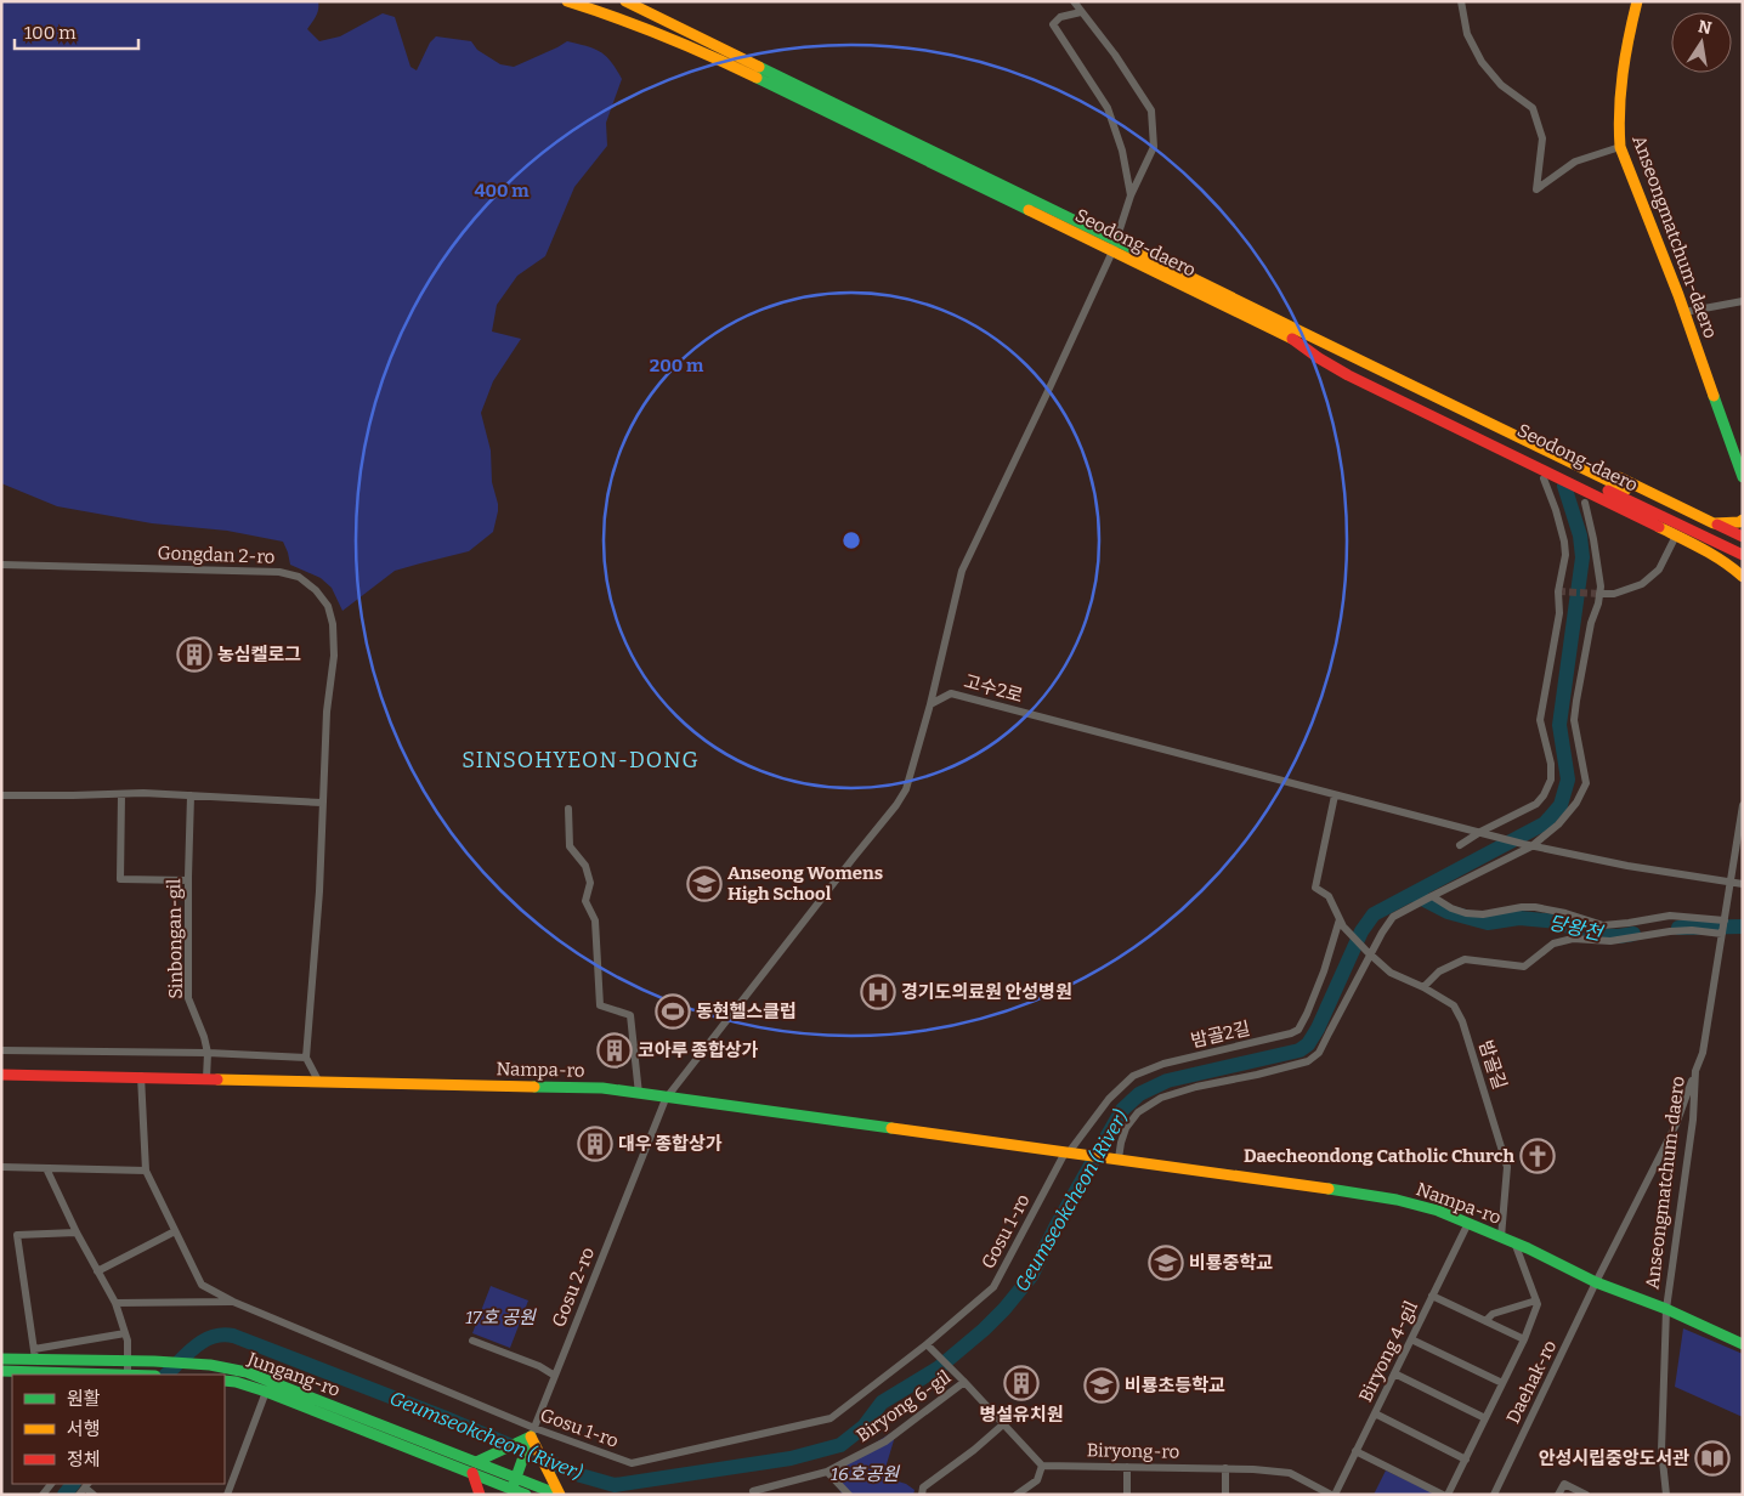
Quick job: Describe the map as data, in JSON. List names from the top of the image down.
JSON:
{
  "streets": {
    "main road": [
      "Anseongmatchum-daero",
      "Seodong-daero",
      "Nampa-ro",
      "Gosu 2-ro",
      "Jungang-ro"
    ],
    "street": [
      "Gongdan 2-ro",
      "고수2로",
      "Sinbongan-gil",
      "밤골2길",
      "밤골길",
      "Gosu 1-ro",
      "Biryong 4-gil",
      "Daehak-ro",
      "Biryong 6-gil",
      "Biryong-ro"
    ]
  },
  "crossings": [
    ["Anseongmatchum-daero", "고수2로"],
    ["Anseongmatchum-daero", "Nampa-ro"],
    ["Anseongmatchum-daero", "Daehak-ro"],
    ["고수2로", "밤골길"],
    ["Sinbongan-gil", "Nampa-ro"],
    ["밤골2길", "밤골길"],
    ["밤골2길", "Nampa-ro"],
    ["밤골2길", "Gosu 1-ro"],
    ["밤골길", "Nampa-ro"],
    ["Nampa-ro", "Gosu 1-ro"],
    ["Nampa-ro", "Gosu 2-ro"],
    ["Nampa-ro", "Biryong 4-gil"],
    ["Nampa-ro", "Daehak-ro"],
    ["Gosu 1-ro", "Gosu 2-ro"],
    ["Gosu 2-ro", "Jungang-ro"],
    ["Biryong 4-gil", "Biryong-ro"]
  ],
  "districts": ["SINSOHYEON-DONG"],
  "water": ["당왕천", "Geumseokcheon (River)"],
  "parks": ["17호 공원", "16호공원"],
  "places": {
    "building": [
      "농심켈로그",
      "코아루 종합상가",
      "대우 종합상가",
      "병설유치원"
    ],
    "school or university": ["Anseong Womens High School", "비룡중학교", "비룡초등학교"],
    "hospital": ["경기도의료원 안성병원"],
    "sports": ["동현헬스클럽"],
    "church": ["Daecheondong Catholic Church"],
    "library": ["안성시립중앙도서관"]
  },
  "legend": ["원활", "서행", "정체"],
  "scale_bar": "100 m",
  "north": "top",
  "rings": ["400 m", "200 m"]
}
